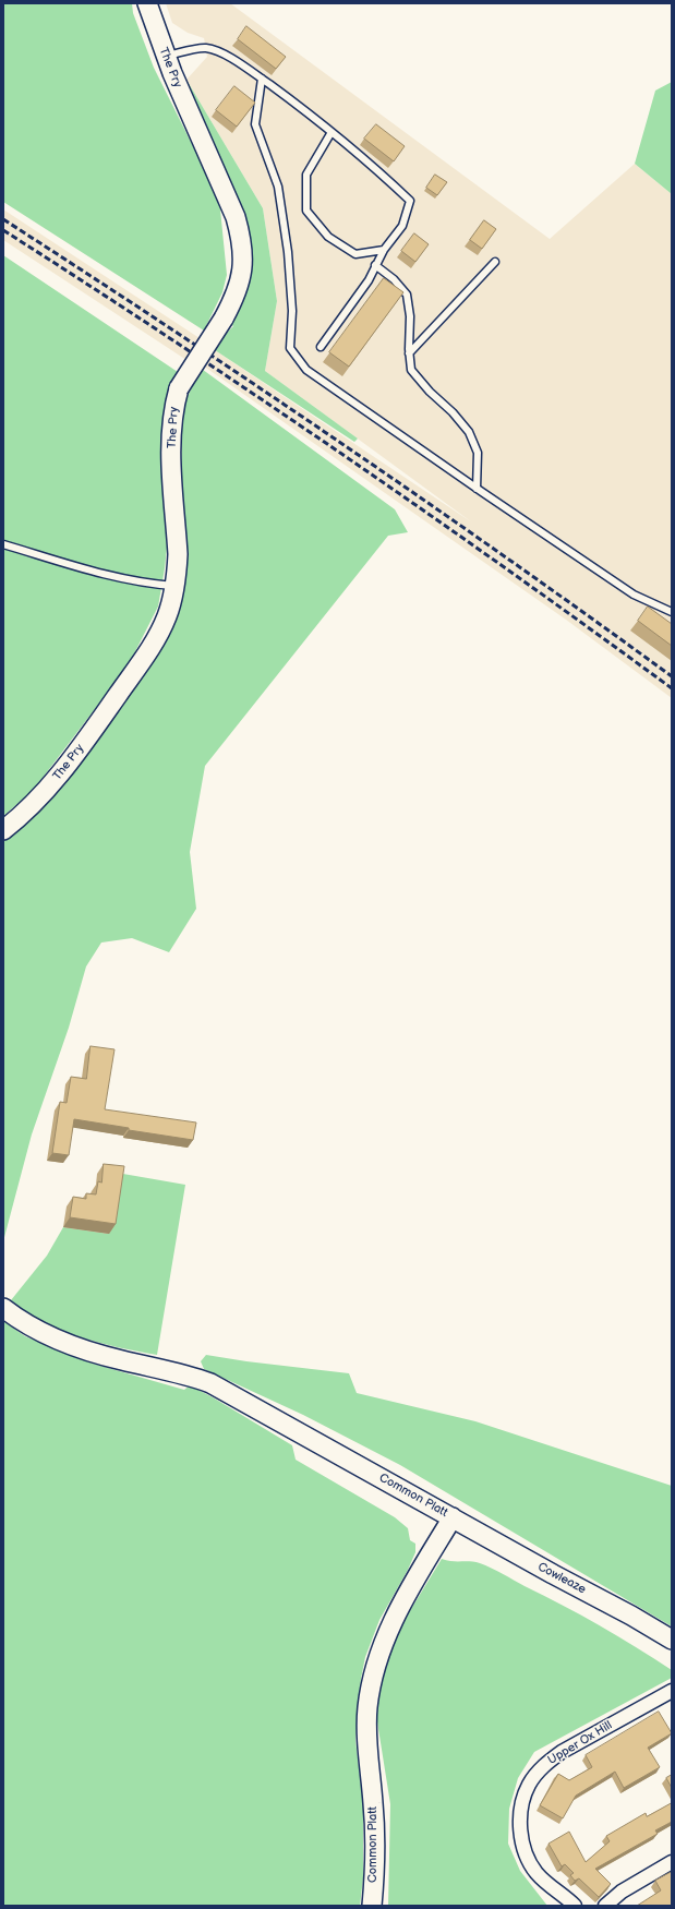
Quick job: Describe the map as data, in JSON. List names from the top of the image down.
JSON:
{
  "streets": {
    "main road": ["The Pry", "Common Platt", "Cowleaze"],
    "street": ["Upper Ox Hill"]
  },
  "crossings": [
    ["Common Platt", "Cowleaze"]
  ]
}
